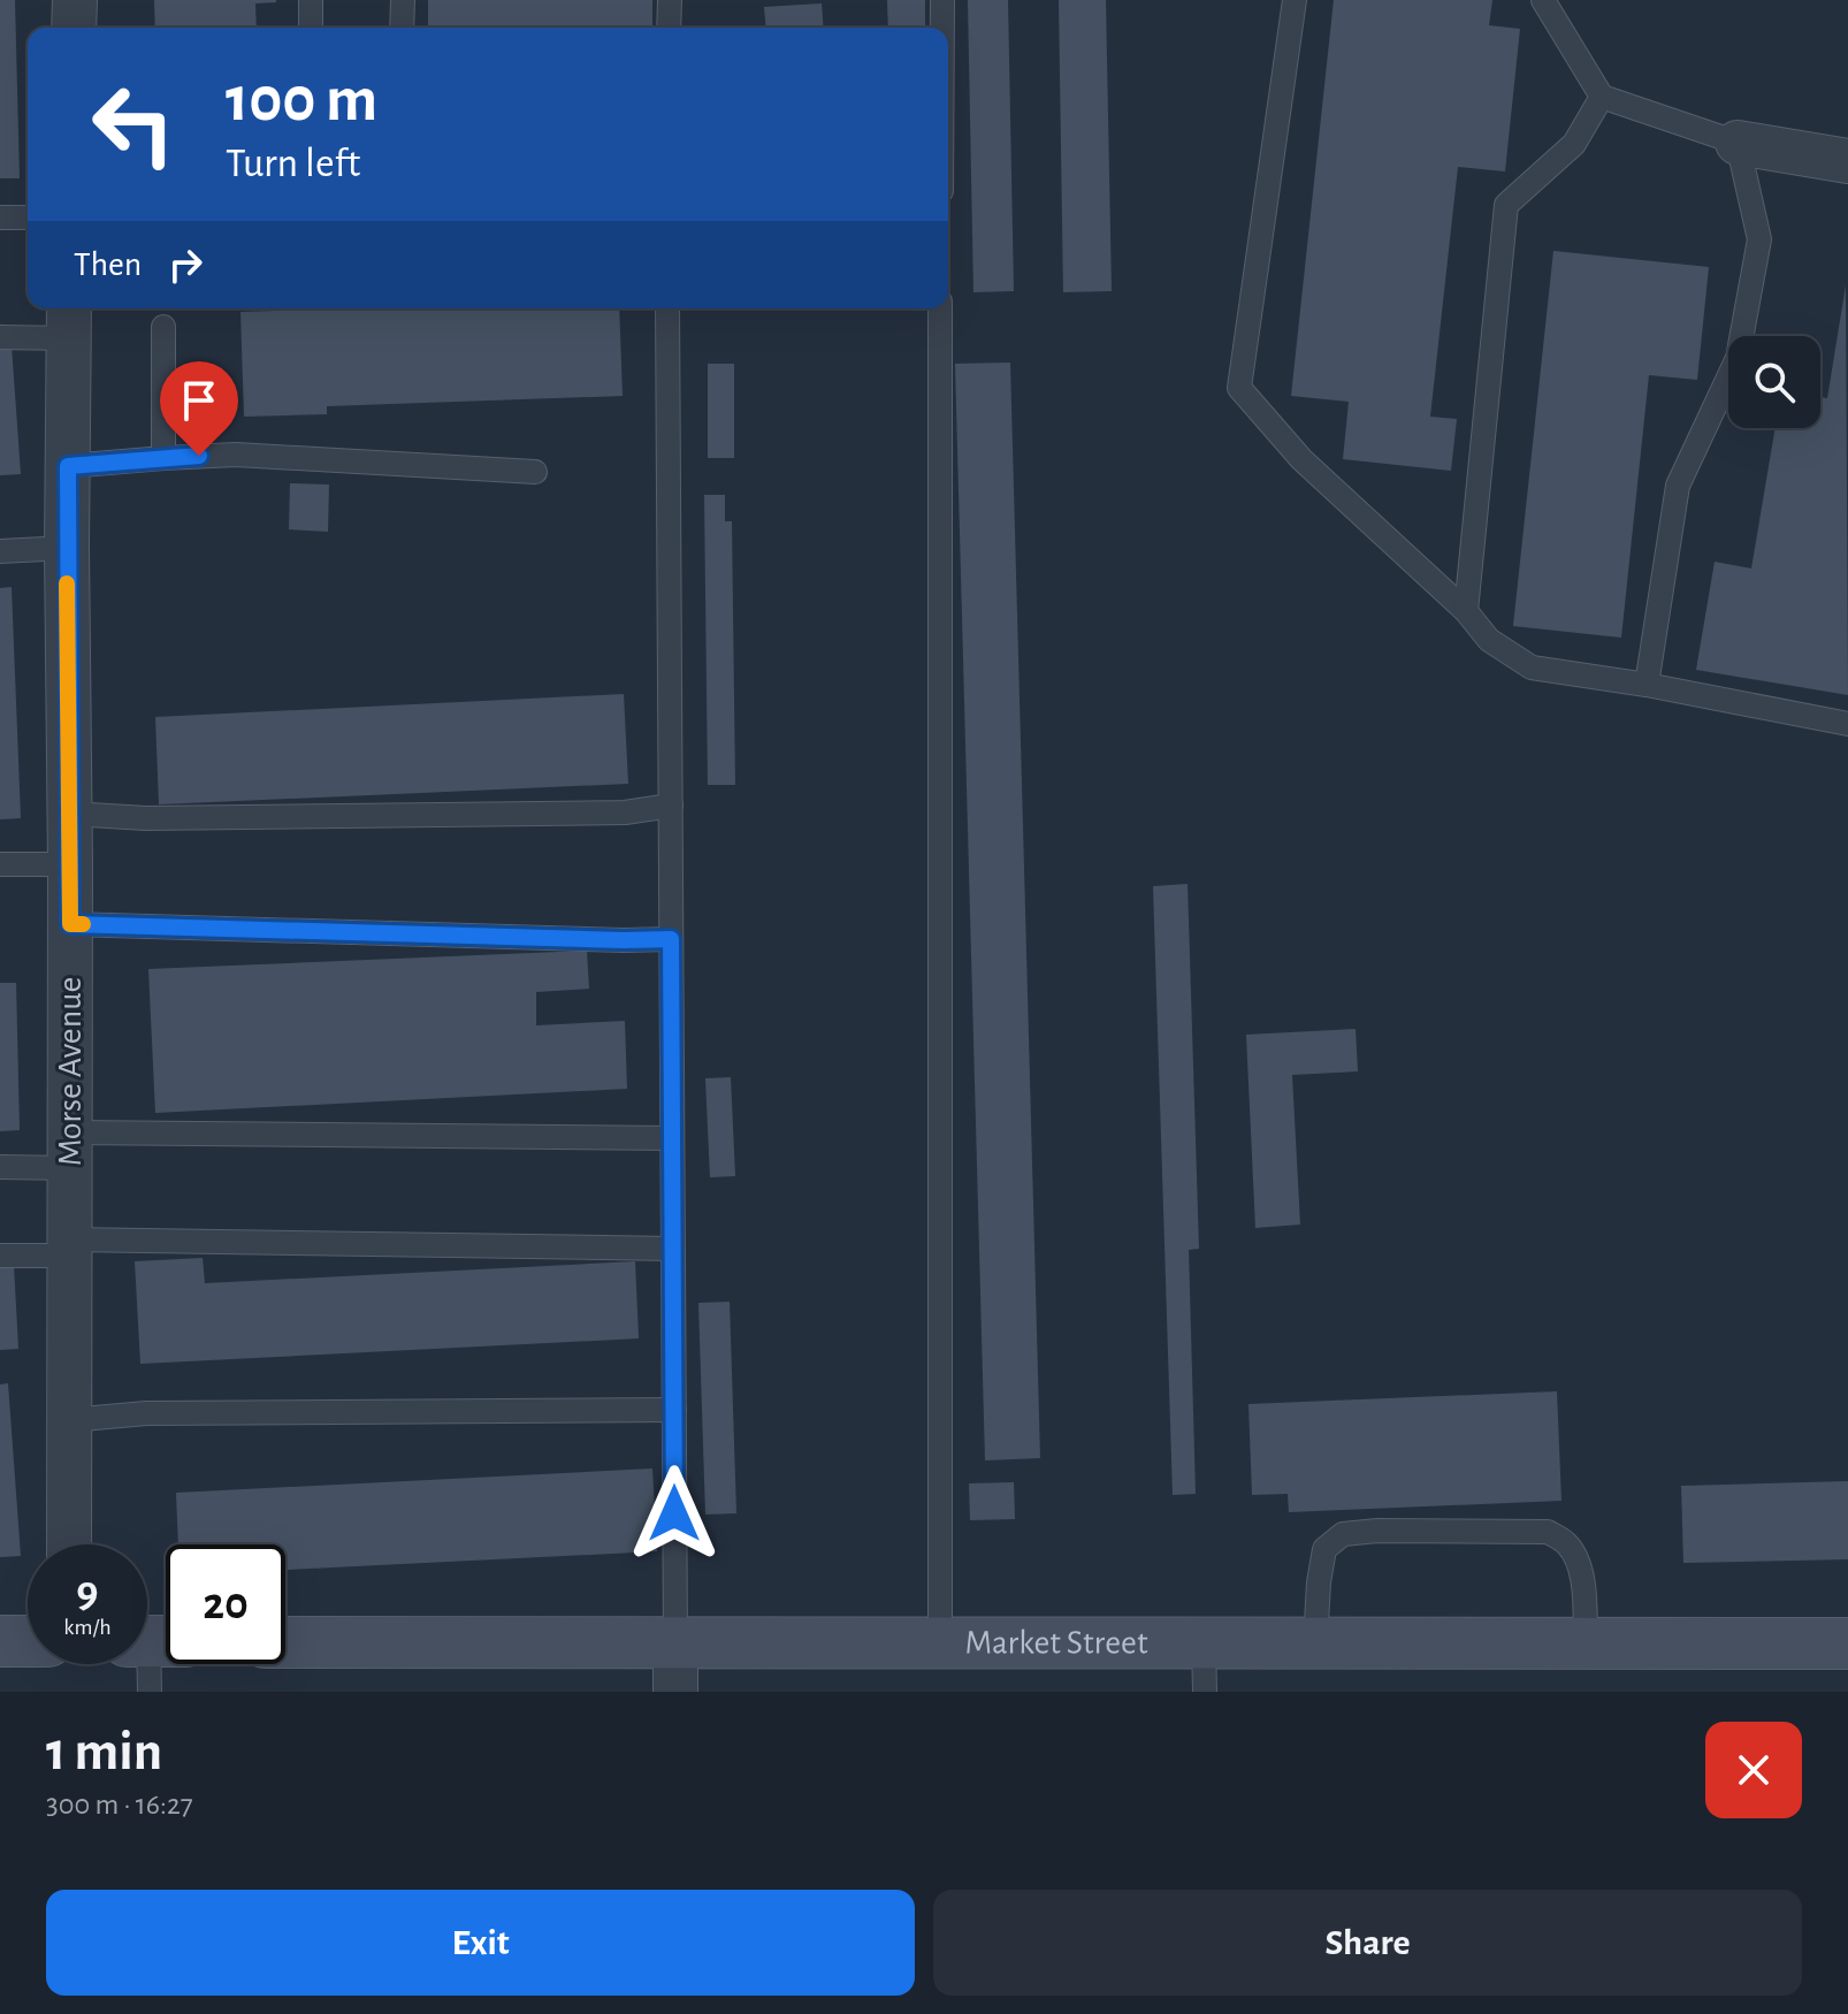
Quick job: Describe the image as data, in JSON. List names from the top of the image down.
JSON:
{
  "streets": {
    "street": ["Morse Avenue", "Market Street"]
  },
  "page": {
    "turn": ["100 m", "Turn left"],
    "then": "Then",
    "speed": "9 km/h",
    "limit": "20",
    "heading": ["1 min", "300 m · 16:27"],
    "buttons": ["Exit", "Share"]
  }
}
